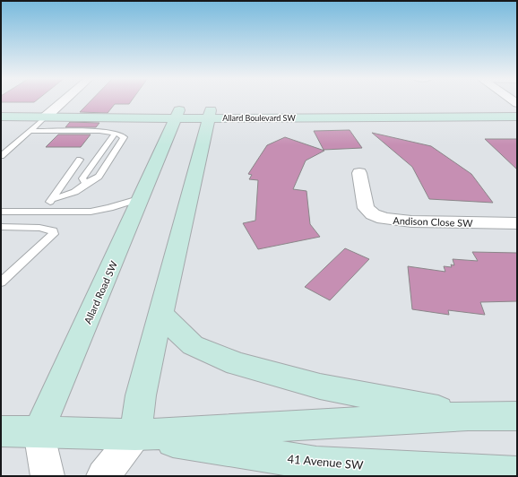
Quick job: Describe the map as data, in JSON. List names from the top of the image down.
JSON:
{
  "streets": {
    "street": [
      "Allard Boulevard SW",
      "Andison Close SW",
      "Allard Road SW",
      "41 Avenue SW"
    ]
  },
  "crossings": [
    ["Allard Boulevard SW", "Allard Road SW"],
    ["Allard Road SW", "41 Avenue SW"]
  ]
}
